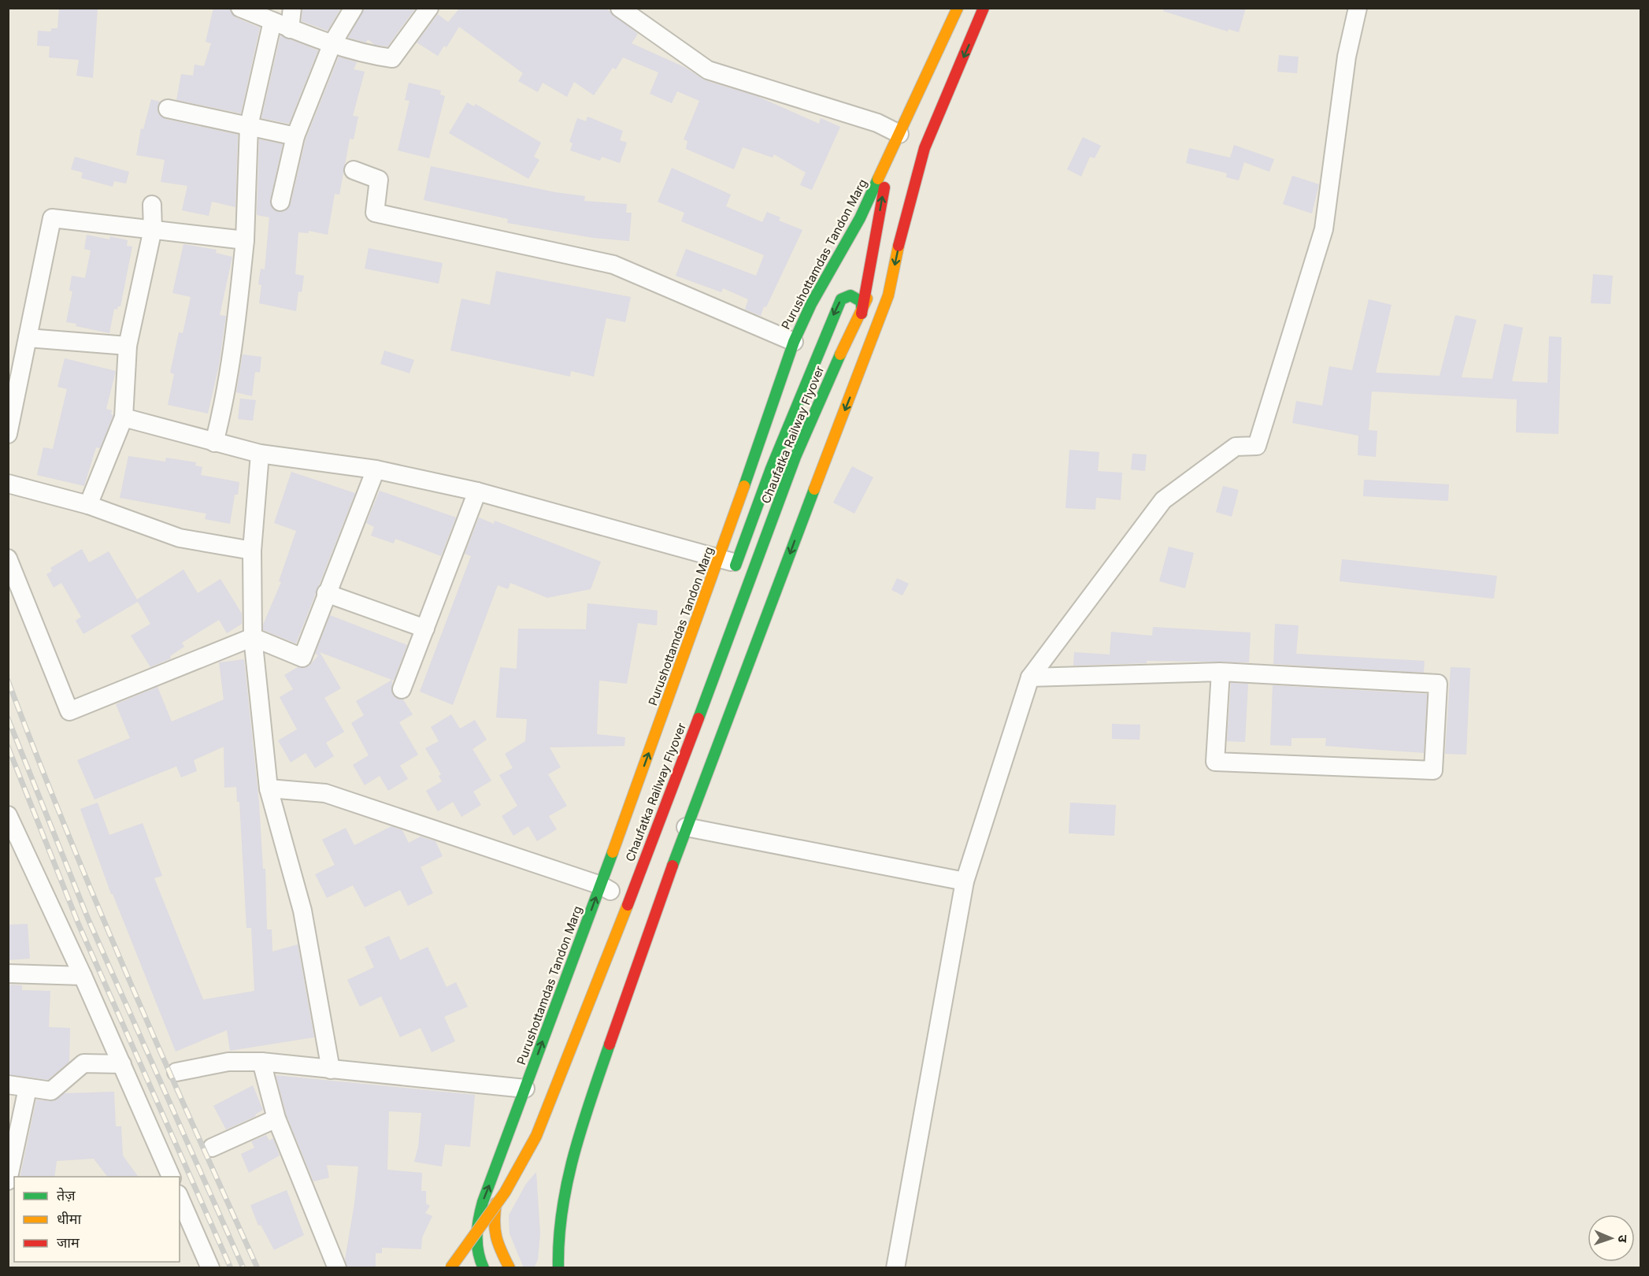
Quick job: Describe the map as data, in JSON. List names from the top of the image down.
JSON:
{
  "streets": {
    "main road": ["Purushottamdas Tandon Marg", "Chaufatka Railway Flyover"]
  },
  "legend": ["तेज़", "धीमा", "जाम"],
  "north": "right"
}
